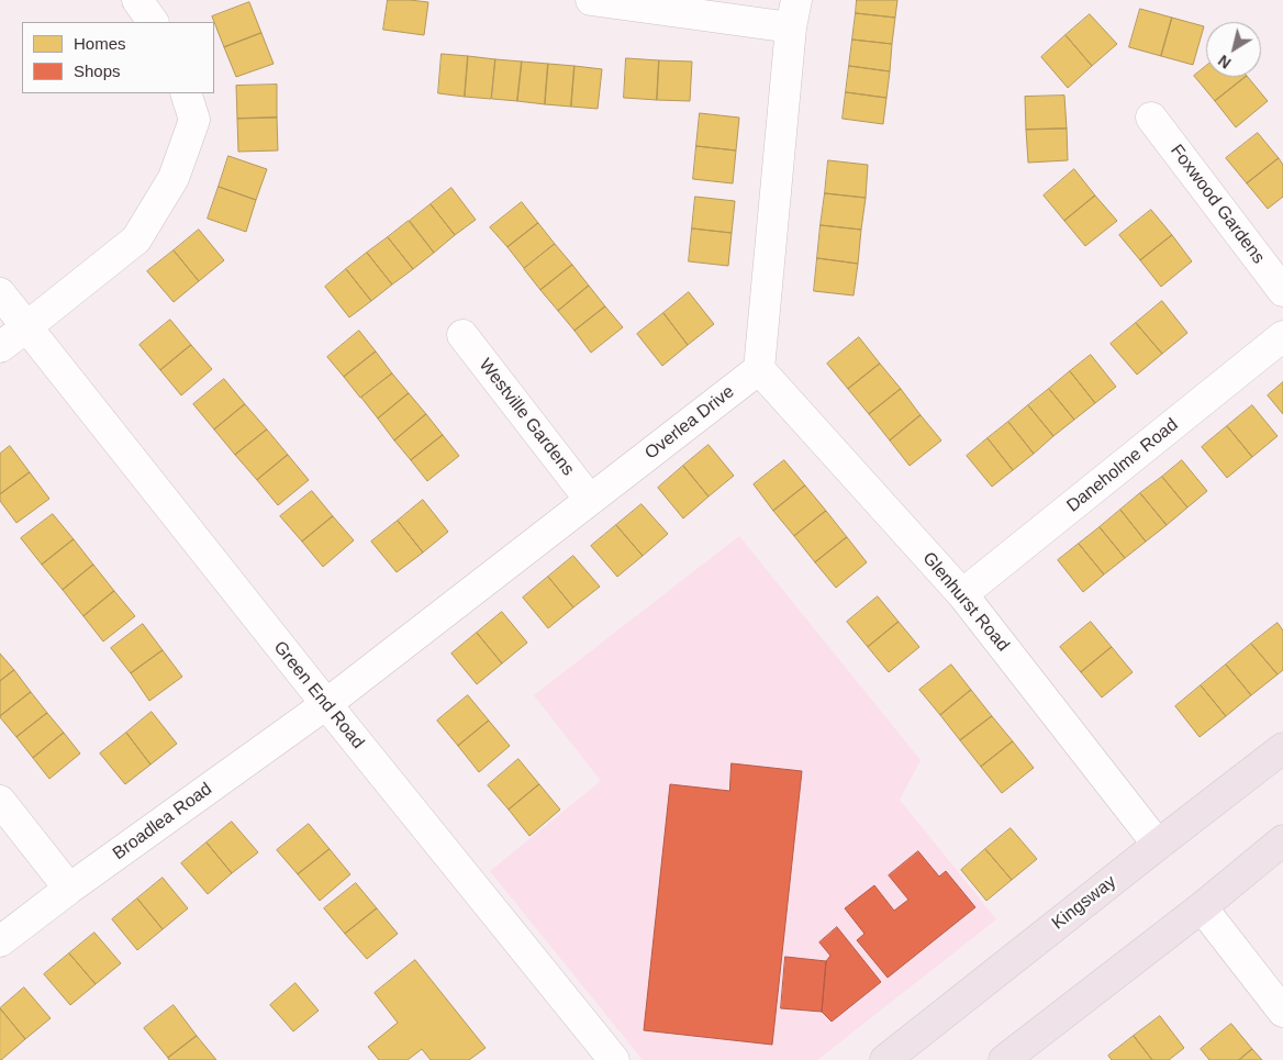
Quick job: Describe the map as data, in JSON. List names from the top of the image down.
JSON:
{
  "streets": {
    "highway": ["Kingsway"],
    "street": [
      "Foxwood Gardens",
      "Westville Gardens",
      "Overlea Drive",
      "Daneholme Road",
      "Glenhurst Road",
      "Green End Road",
      "Broadlea Road"
    ]
  },
  "crossings": [
    ["Westville Gardens", "Overlea Drive"],
    ["Overlea Drive", "Glenhurst Road"],
    ["Overlea Drive", "Green End Road"],
    ["Overlea Drive", "Broadlea Road"],
    ["Daneholme Road", "Glenhurst Road"],
    ["Glenhurst Road", "Kingsway"],
    ["Green End Road", "Broadlea Road"]
  ],
  "legend": ["Homes", "Shops"],
  "north": "bottom left"
}
